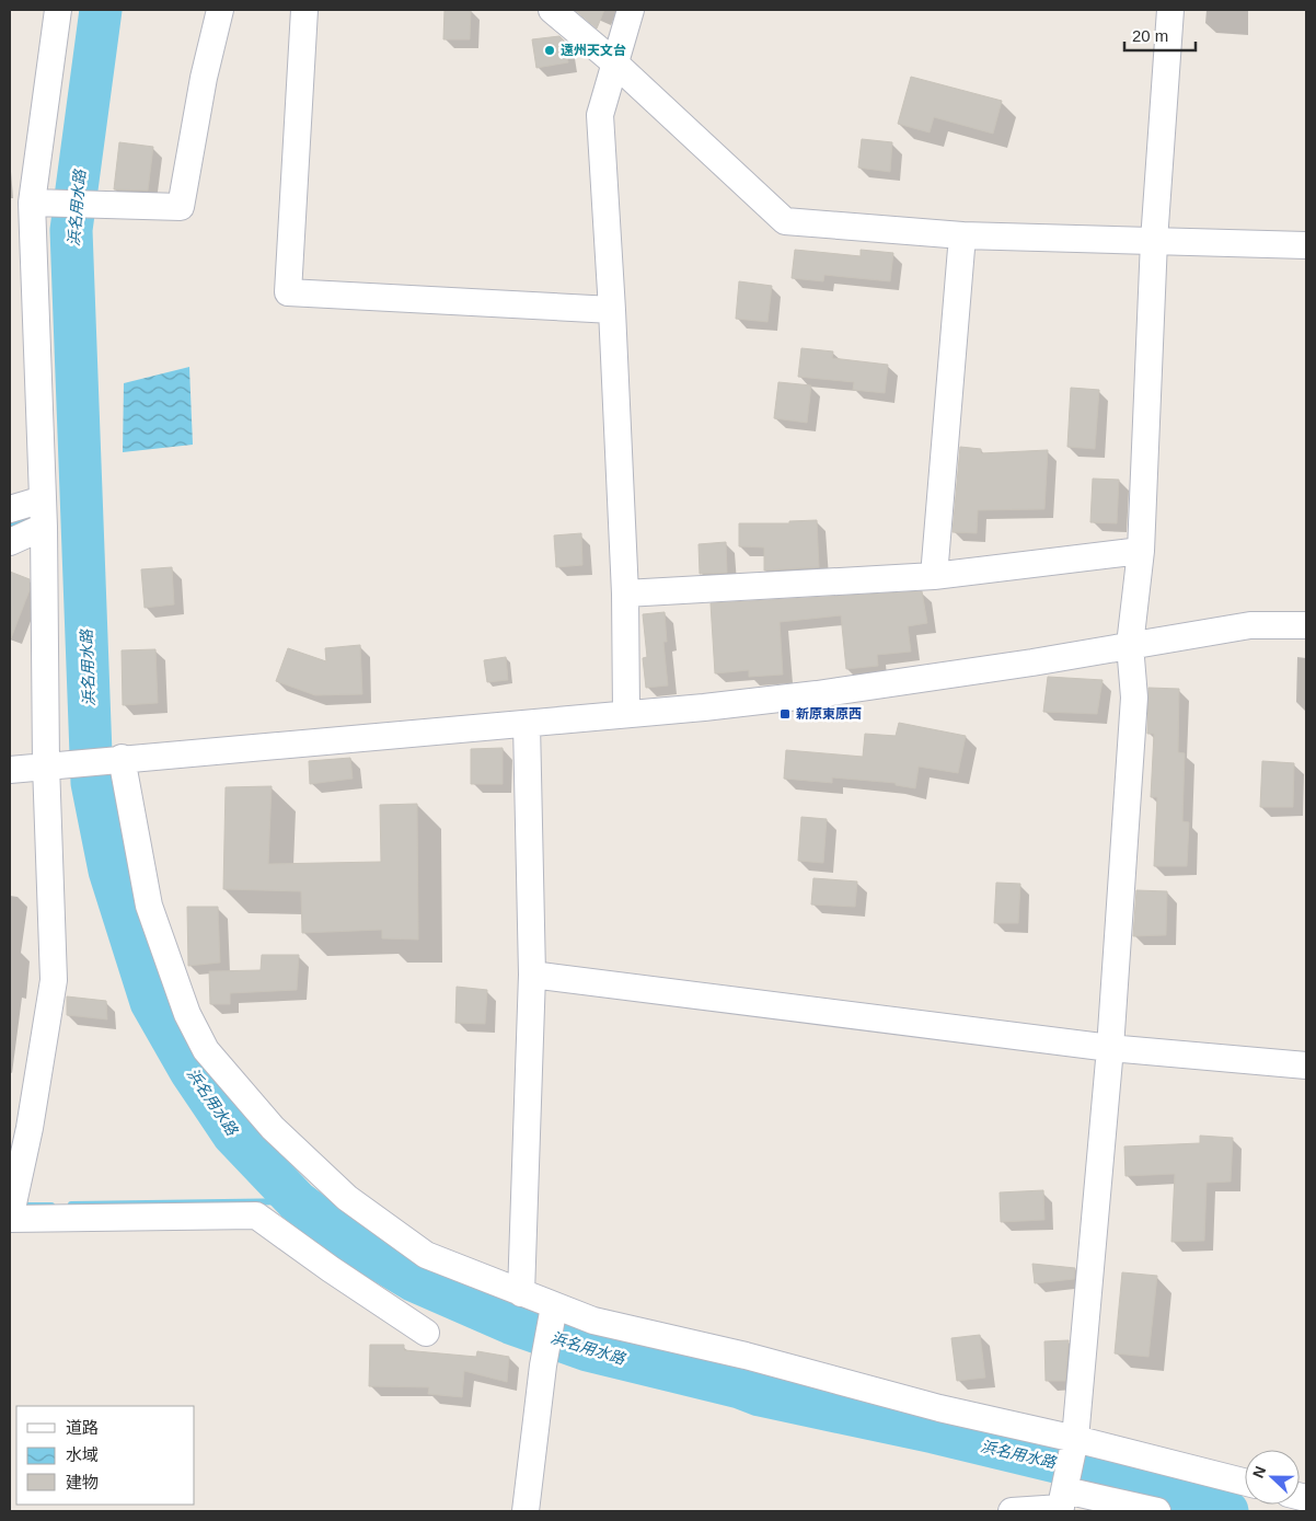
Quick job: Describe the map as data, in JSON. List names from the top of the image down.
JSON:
{
  "water": ["浜名用水路"],
  "places": {
    "other": ["遠州天文台"],
    "transit": ["新原東原西"]
  },
  "legend": ["道路", "水域", "建物"],
  "scale_bar": "20 m",
  "north": "left"
}
